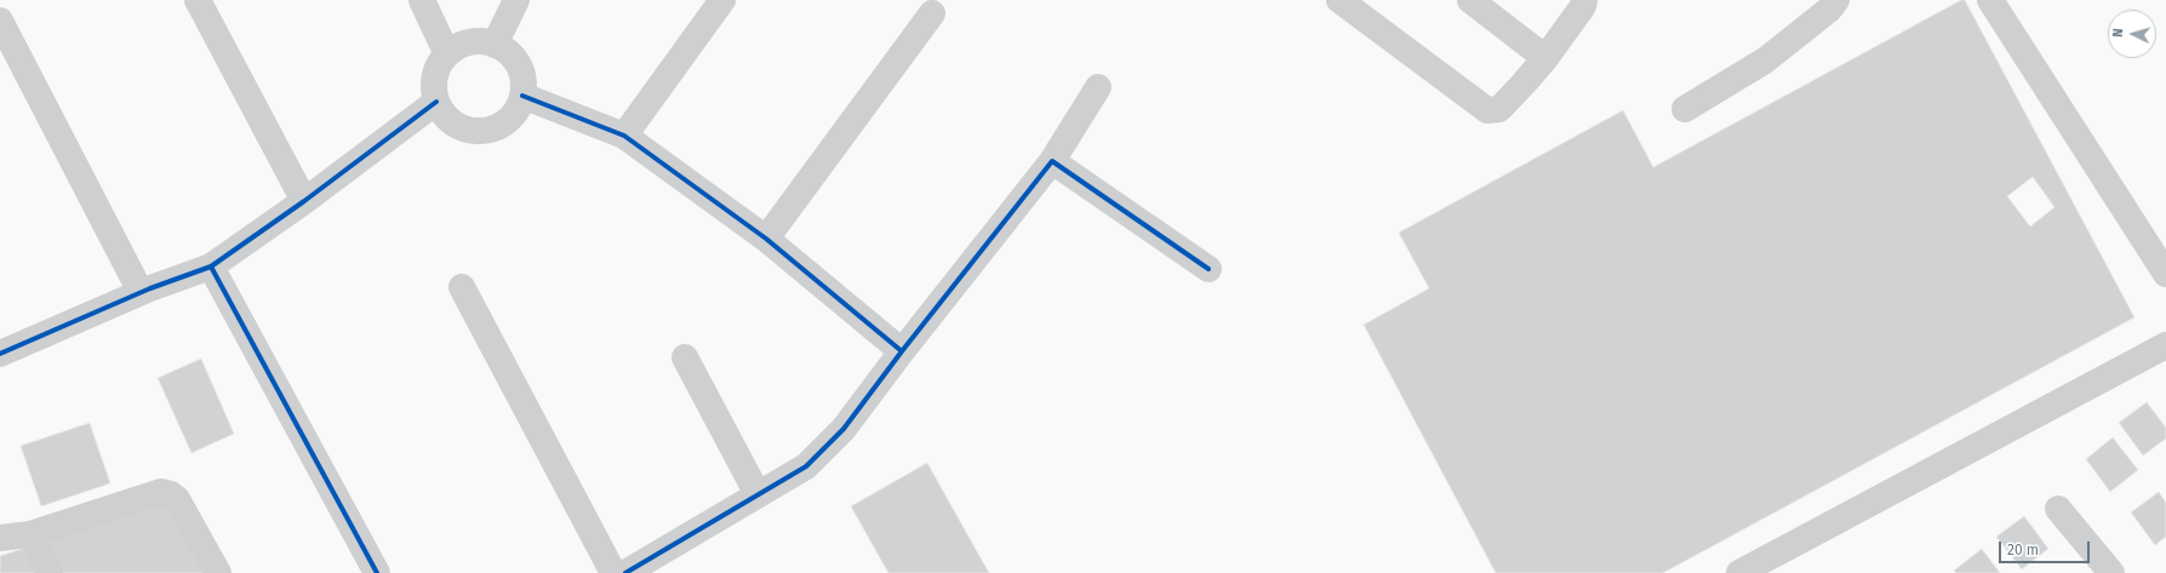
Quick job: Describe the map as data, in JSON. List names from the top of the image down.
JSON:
{
  "scale_bar": "20 m",
  "north": "left"
}
